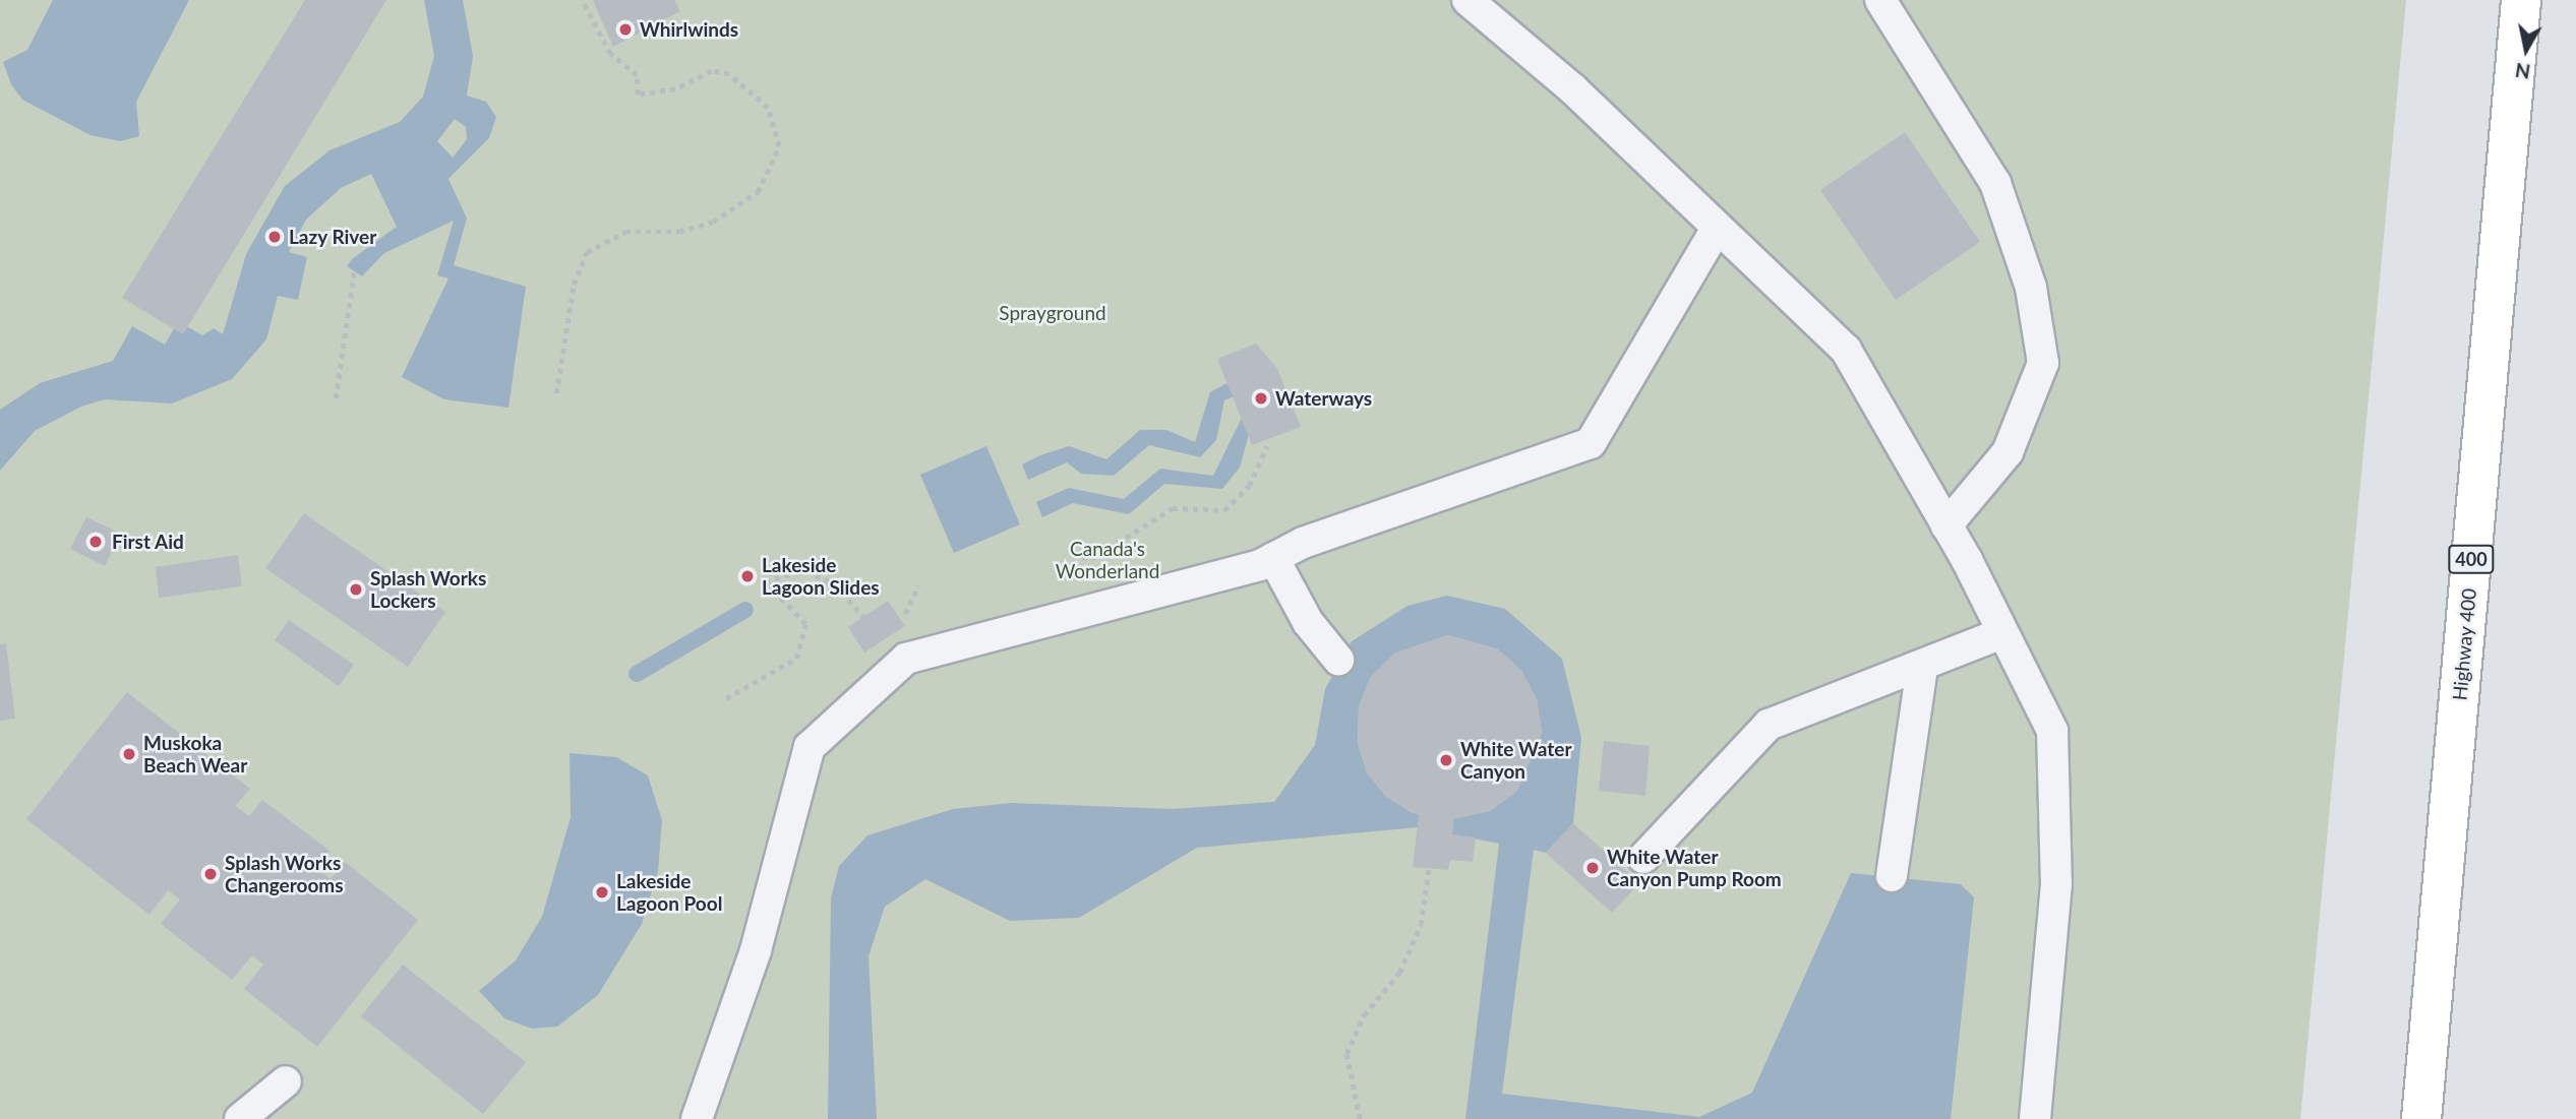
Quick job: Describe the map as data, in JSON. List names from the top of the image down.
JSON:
{
  "streets": {
    "highway": ["400", "Highway 400"]
  },
  "parks": ["Sprayground", "Canada's Wonderland"],
  "places": [
    "Whirlwinds",
    "Lazy River",
    "Waterways",
    "First Aid",
    "Lakeside Lagoon Slides",
    "Splash Works Lockers",
    "Muskoka Beach Wear",
    "White Water Canyon",
    "White Water Canyon Pump Room",
    "Splash Works Changerooms",
    "Lakeside Lagoon Pool"
  ],
  "north": "bottom"
}
